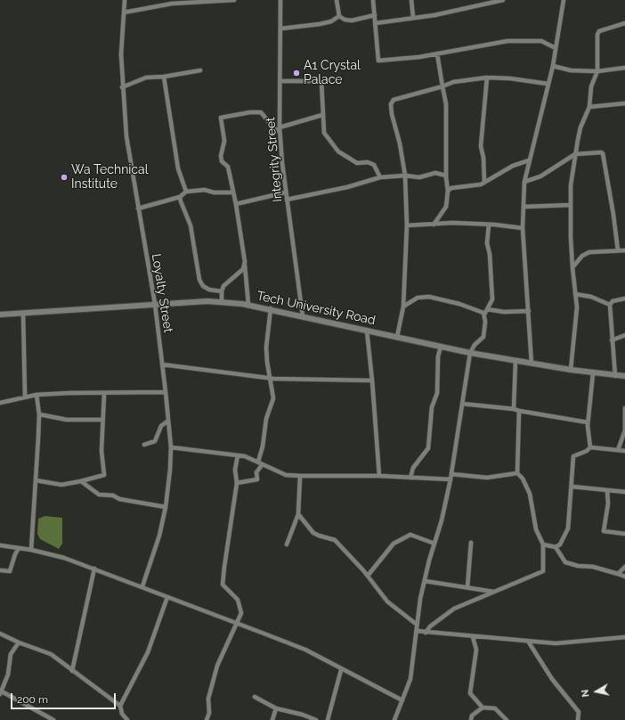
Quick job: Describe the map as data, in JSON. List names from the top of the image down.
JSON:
{
  "streets": {
    "street": ["Integrity Street", "Loyalty Street", "Tech University Road"]
  },
  "crossings": [
    ["Integrity Street", "Tech University Road"],
    ["Loyalty Street", "Tech University Road"]
  ],
  "places": ["A1 Crystal Palace", "Wa Technical Institute"],
  "scale_bar": "200 m",
  "north": "left"
}
